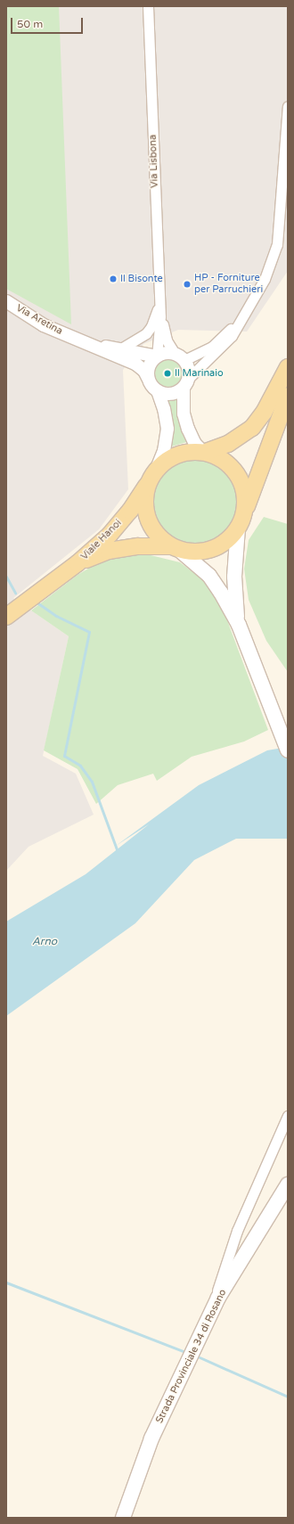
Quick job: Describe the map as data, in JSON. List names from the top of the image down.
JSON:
{
  "streets": {
    "main road": ["Viale Hanoi", "Strada Provinciale 34 di Rosano"],
    "street": ["Via Lisbona", "Via Aretina"]
  },
  "crossings": [
    ["Via Lisbona", "Via Aretina"],
    ["Via Lisbona", "Viale Hanoi"],
    ["Via Aretina", "Viale Hanoi"]
  ],
  "water": ["Arno"],
  "places": ["Il Bisonte", "HP - Forniture per Parruchieri", "Il Marinaio"],
  "scale_bar": "50 m"
}
